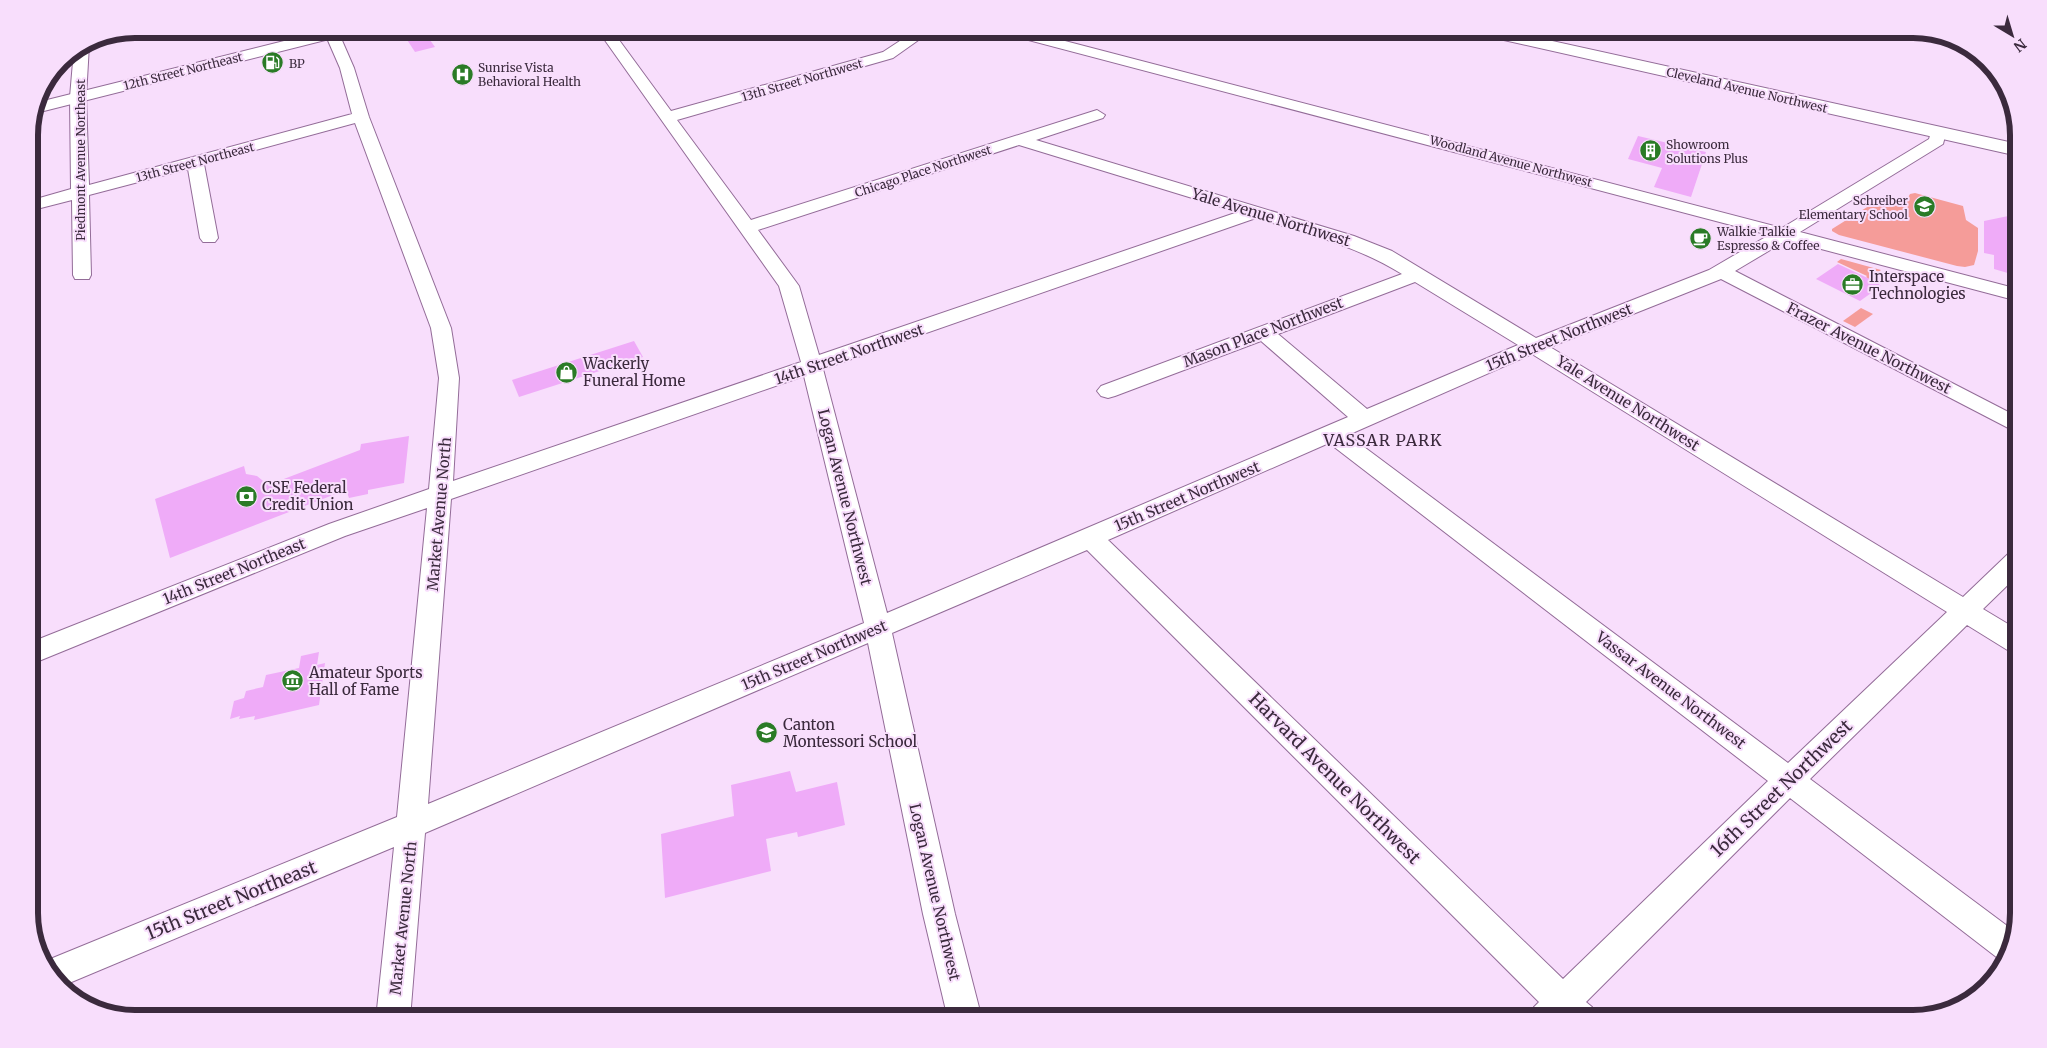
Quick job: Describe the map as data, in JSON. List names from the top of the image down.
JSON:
{
  "streets": {
    "main road": ["12th Street Northeast", "Cleveland Avenue Northwest"],
    "street": [
      "13th Street Northwest",
      "Piedmont Avenue Northeast",
      "Woodland Avenue Northwest",
      "13th Street Northeast",
      "Chicago Place Northwest",
      "Yale Avenue Northwest",
      "Mason Place Northwest",
      "15th Street Northwest",
      "Frazer Avenue Northwest",
      "14th Street Northwest",
      "Logan Avenue Northwest",
      "Market Avenue North",
      "14th Street Northeast",
      "Vassar Avenue Northwest",
      "Harvard Avenue Northwest",
      "16th Street Northwest",
      "15th Street Northeast"
    ]
  },
  "crossings": [
    ["12th Street Northeast", "Piedmont Avenue Northeast"],
    ["13th Street Northwest", "Logan Avenue Northwest"],
    ["Cleveland Avenue Northwest", "15th Street Northwest"],
    ["Piedmont Avenue Northeast", "13th Street Northeast"],
    ["Woodland Avenue Northwest", "15th Street Northwest"],
    ["13th Street Northeast", "Market Avenue North"],
    ["Chicago Place Northwest", "Yale Avenue Northwest"],
    ["Chicago Place Northwest", "Logan Avenue Northwest"],
    ["Yale Avenue Northwest", "Mason Place Northwest"],
    ["Yale Avenue Northwest", "15th Street Northwest"],
    ["Yale Avenue Northwest", "14th Street Northwest"],
    ["Yale Avenue Northwest", "16th Street Northwest"],
    ["15th Street Northwest", "Frazer Avenue Northwest"],
    ["15th Street Northwest", "Logan Avenue Northwest"],
    ["15th Street Northwest", "Market Avenue North"],
    ["15th Street Northwest", "Vassar Avenue Northwest"],
    ["15th Street Northwest", "Harvard Avenue Northwest"],
    ["15th Street Northwest", "15th Street Northeast"],
    ["14th Street Northwest", "Logan Avenue Northwest"],
    ["14th Street Northwest", "Market Avenue North"],
    ["14th Street Northwest", "14th Street Northeast"],
    ["Market Avenue North", "14th Street Northeast"],
    ["Market Avenue North", "15th Street Northeast"],
    ["Vassar Avenue Northwest", "16th Street Northwest"]
  ],
  "districts": ["VASSAR PARK"],
  "places": {
    "fuel station": ["BP"],
    "hospital": ["Sunrise Vista Behavioral Health"],
    "building": ["Showroom Solutions Plus"],
    "school or university": ["Schreiber Elementary School", "Canton Montessori School"],
    "cafe": ["Walkie Talkie Espresso & Coffee"],
    "office": ["Interspace Technologies"],
    "shop": ["Wackerly Funeral Home"],
    "bank": ["CSE Federal Credit Union"],
    "museum": ["Amateur Sports Hall of Fame"]
  },
  "north": "bottom right"
}
